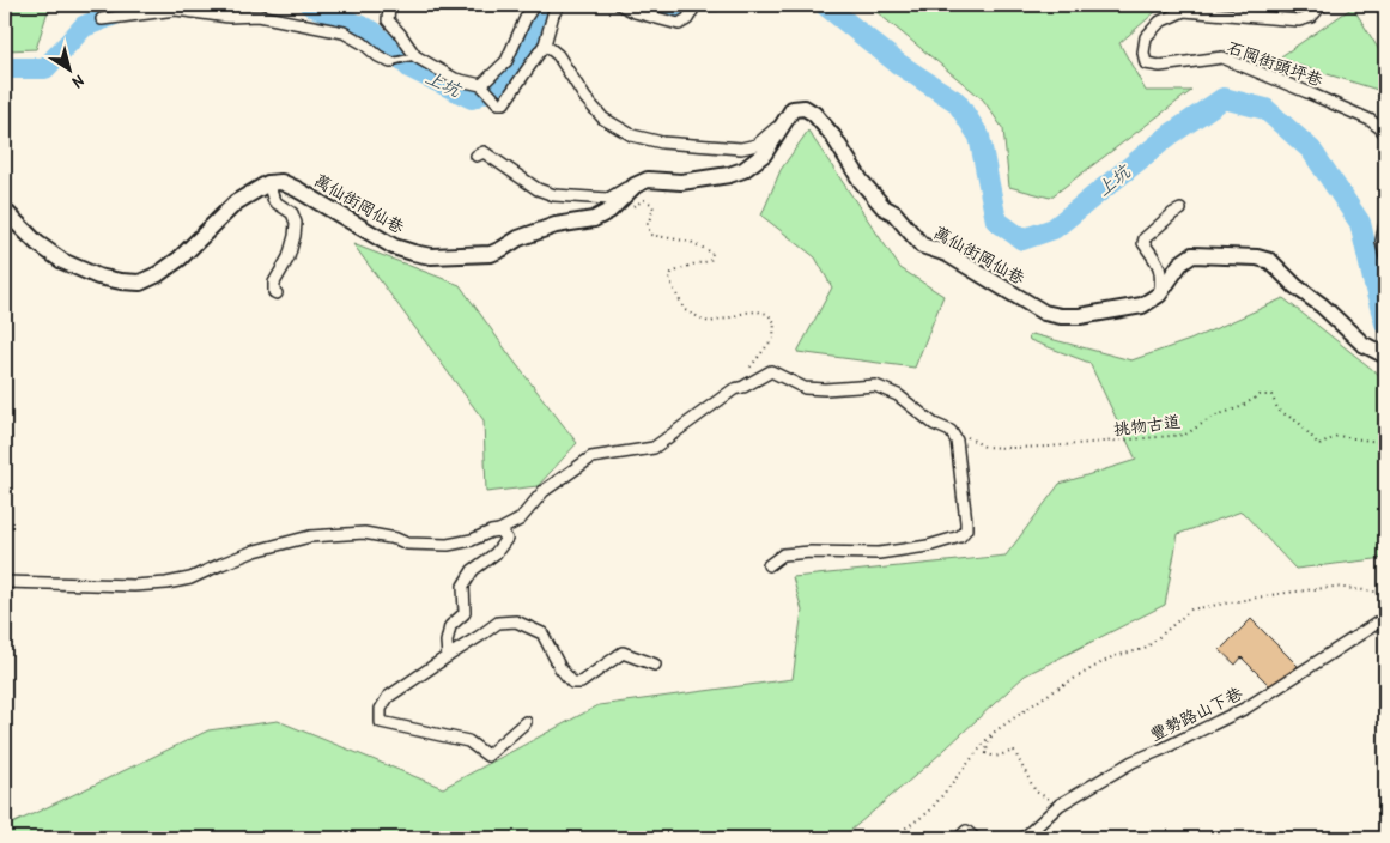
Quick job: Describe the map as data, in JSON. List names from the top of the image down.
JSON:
{
  "streets": {
    "street": ["石岡街頭坪巷", "萬仙街岡仙巷", "豐勢路山下巷"],
    "path": ["挑物古道"]
  },
  "water": ["上坑"],
  "north": "bottom right"
}
